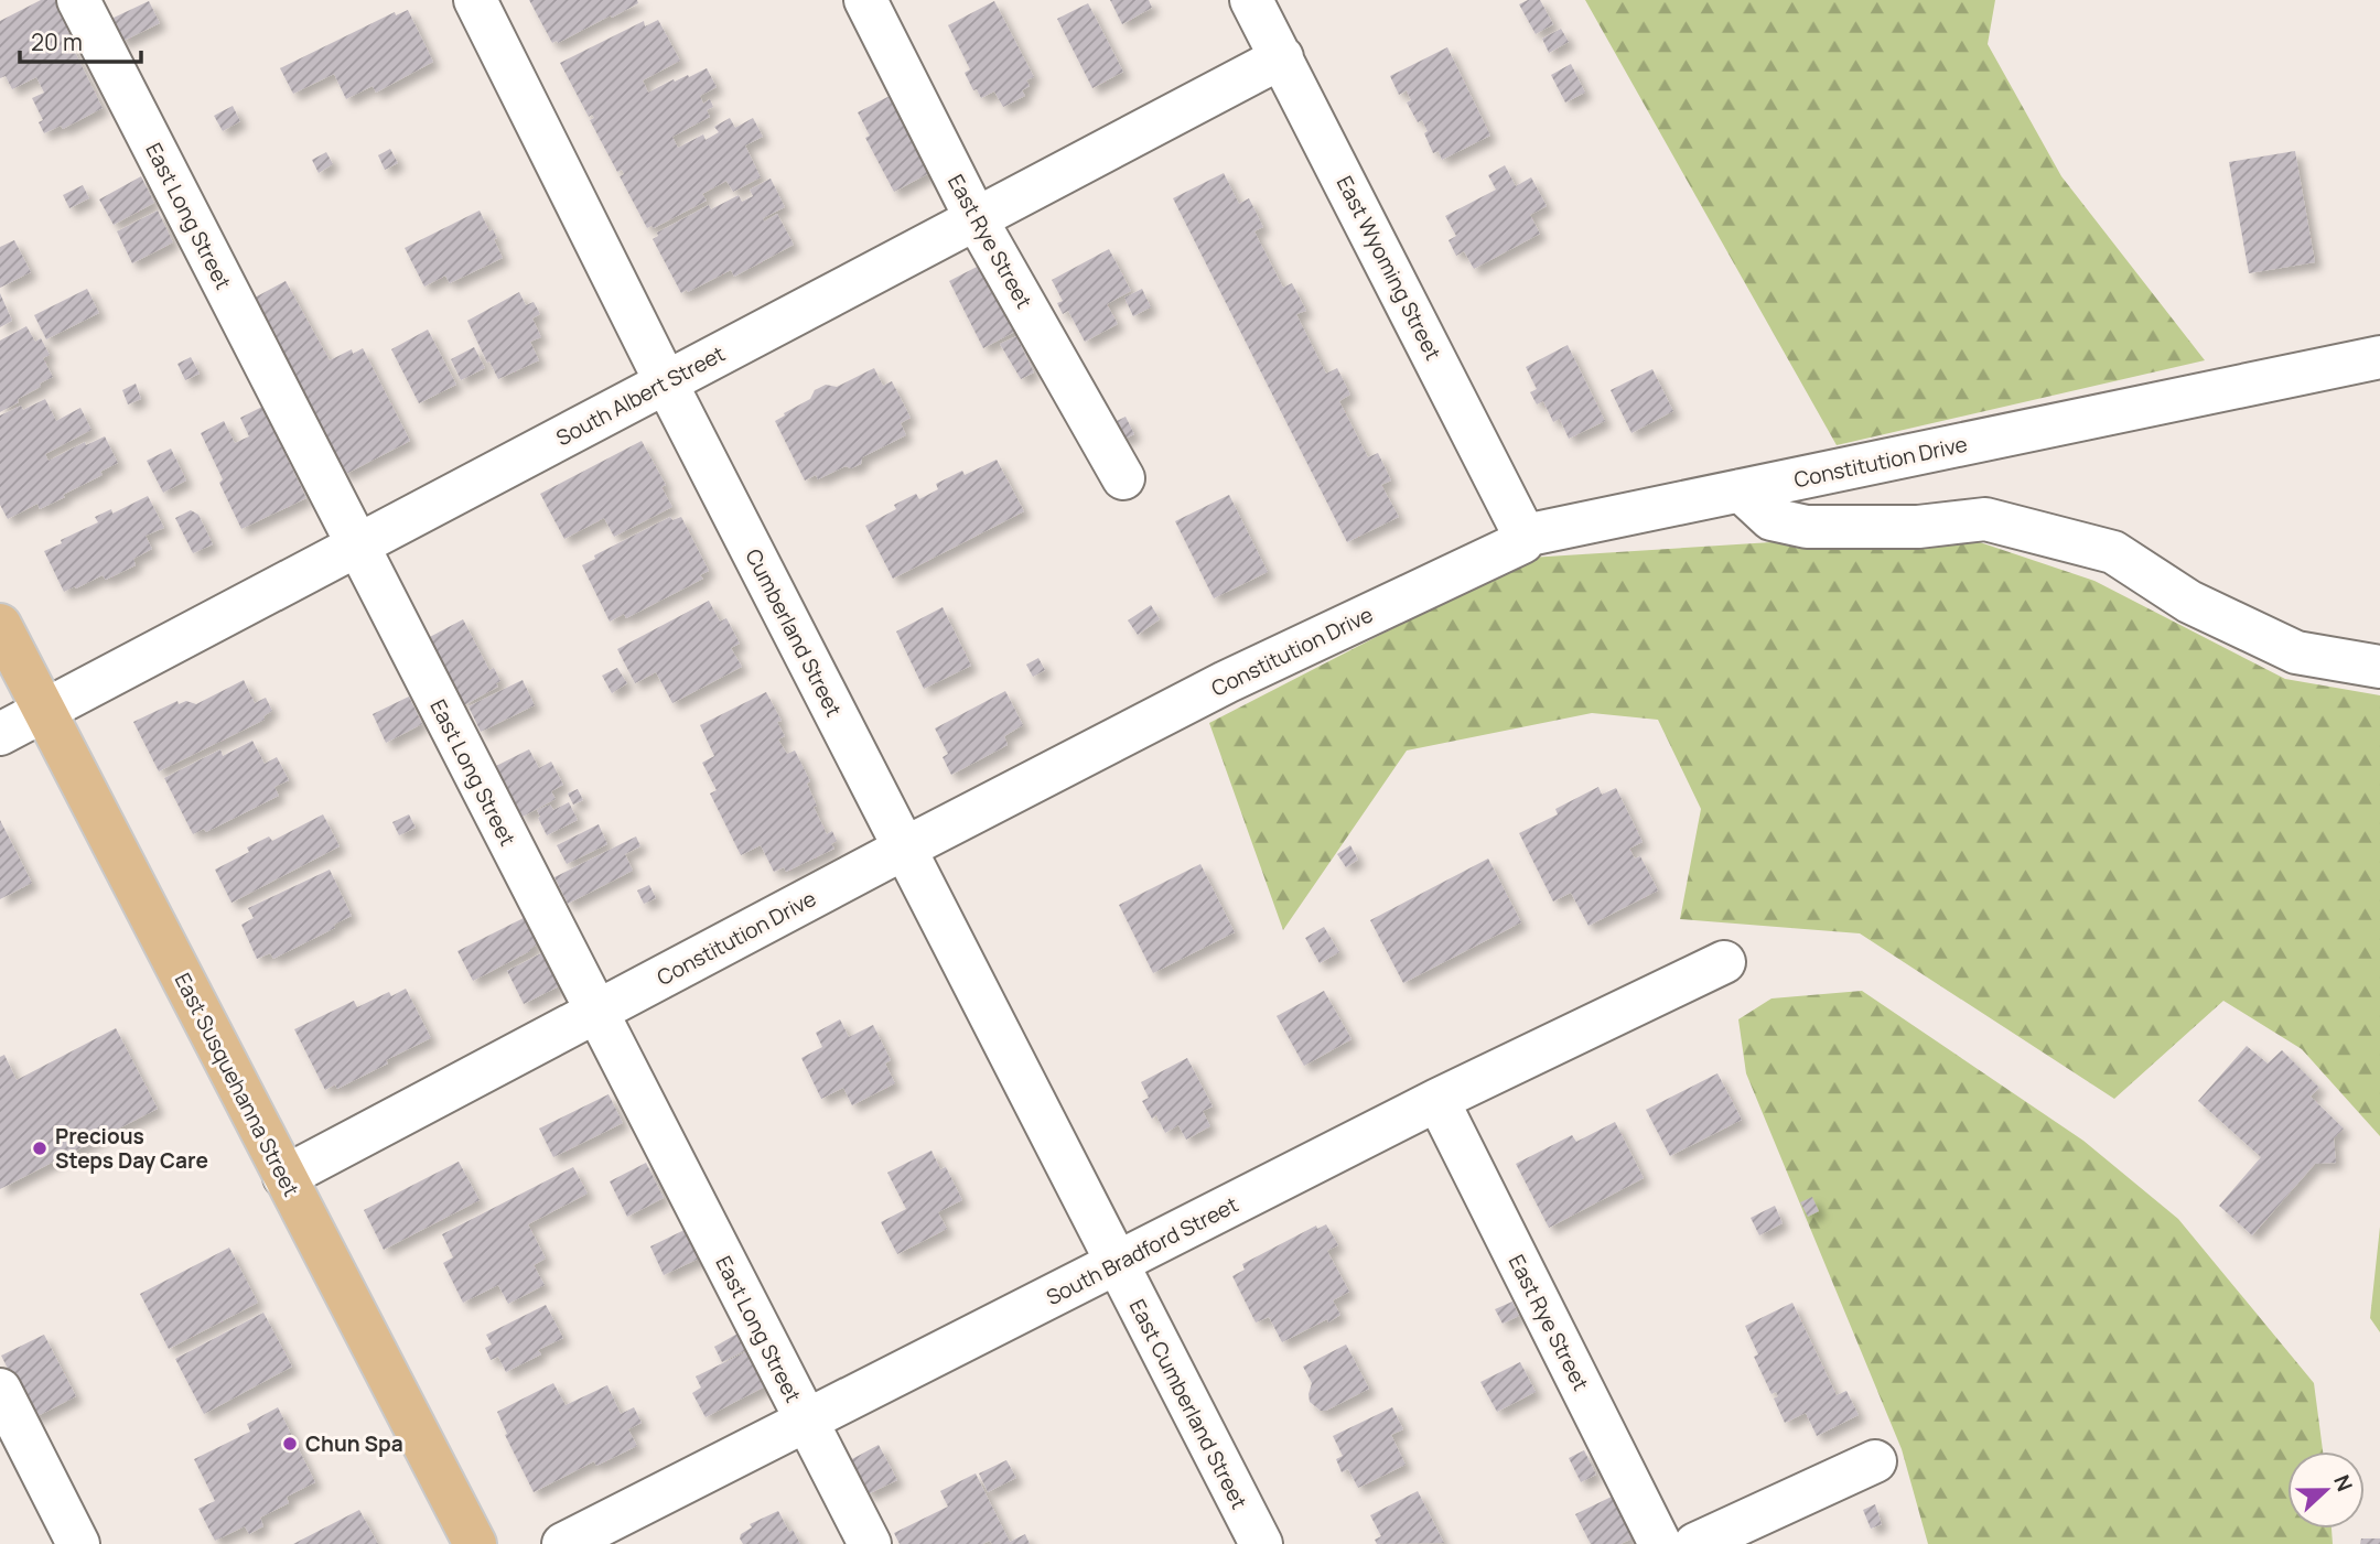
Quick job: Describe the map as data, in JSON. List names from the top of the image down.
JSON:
{
  "streets": {
    "main road": ["East Susquehanna Street"],
    "street": [
      "East Long Street",
      "East Rye Street",
      "East Wyoming Street",
      "South Albert Street",
      "Constitution Drive",
      "Cumberland Street",
      "South Bradford Street",
      "East Cumberland Street"
    ]
  },
  "crossings": [
    ["East Long Street", "South Albert Street"],
    ["East Long Street", "Constitution Drive"],
    ["East Long Street", "South Bradford Street"],
    ["East Rye Street", "South Albert Street"],
    ["East Rye Street", "South Bradford Street"],
    ["East Wyoming Street", "South Albert Street"],
    ["East Wyoming Street", "Constitution Drive"],
    ["South Albert Street", "Cumberland Street"],
    ["South Albert Street", "East Susquehanna Street"],
    ["Constitution Drive", "Cumberland Street"],
    ["Constitution Drive", "East Susquehanna Street"],
    ["Cumberland Street", "South Bradford Street"],
    ["Cumberland Street", "East Cumberland Street"],
    ["South Bradford Street", "East Cumberland Street"]
  ],
  "places": ["Precious Steps Day Care", "Chun Spa"],
  "scale_bar": "20 m",
  "north": "right"
}
